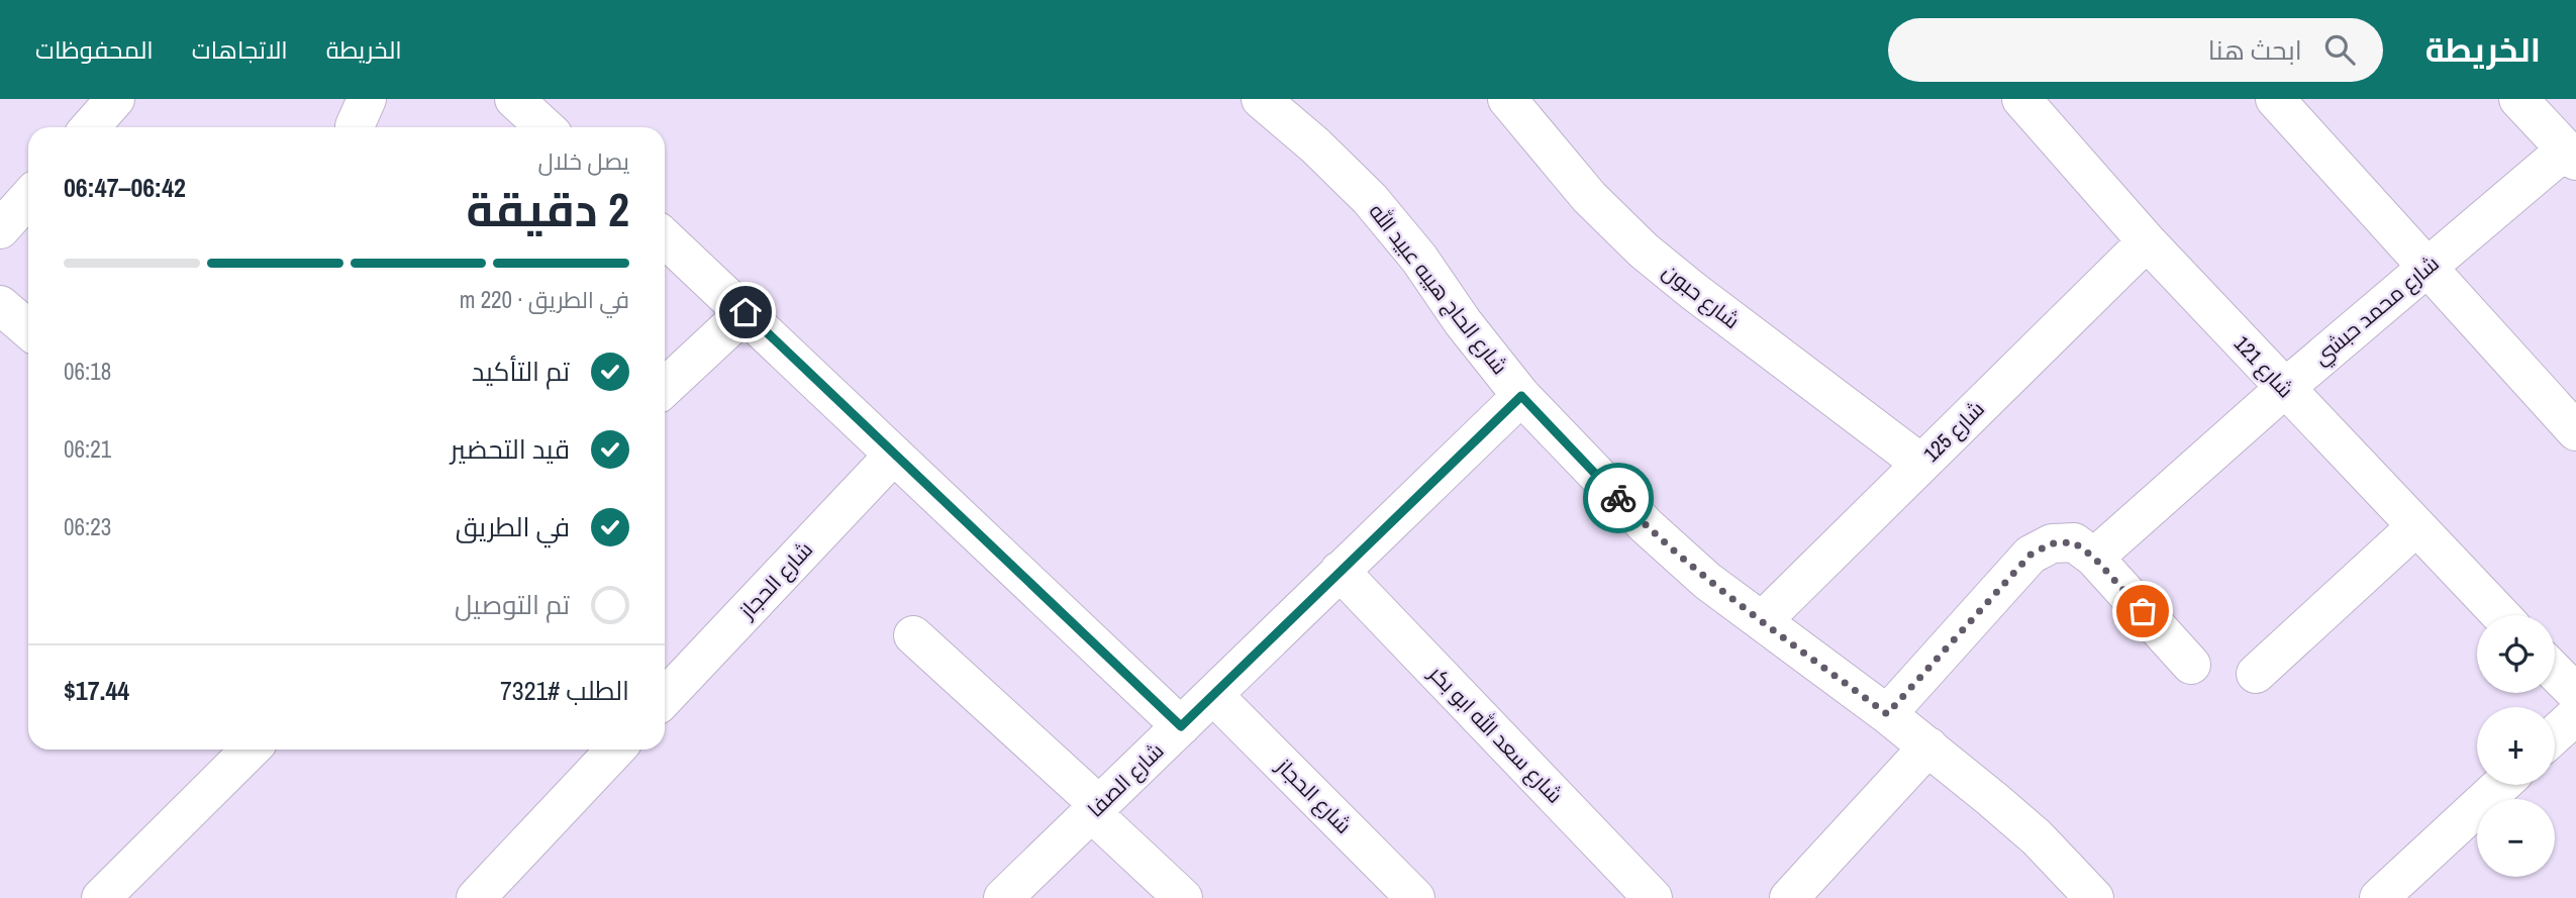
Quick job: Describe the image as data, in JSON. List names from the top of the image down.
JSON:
{
  "streets": {
    "street": [
      "شارع الحاج هيبه عبيد الله",
      "شارع حبون",
      "شارع محمد حبشي",
      "شارع 121",
      "شارع 125",
      "شارع الحجاز",
      "شارع سعد الله ابو بكر",
      "شارع الصفا"
    ]
  },
  "crossings": [
    ["شارع الحاج هيبه عبيد الله", "شارع 125"],
    ["شارع الحاج هيبه عبيد الله", "شارع الصفا"],
    ["شارع حبون", "شارع 125"],
    ["شارع محمد حبشي", "شارع 121"],
    ["شارع 121", "شارع 125"],
    ["شارع الحجاز", "شارع الصفا"],
    ["شارع سعد الله ابو بكر", "شارع الصفا"]
  ],
  "page": {
    "header": "الخريطة",
    "search": "ابحث هنا",
    "nav": ["الخريطة", "الاتجاهات", "المحفوظات"],
    "heading": ["2 دقيقة", "يصل خلال", "06:42–06:47"],
    "panel": ["الطلب #7321", "$17.44"],
    "bar": "في الطريق · 220 m",
    "list": [
      ["تم التأكيد", "06:18"],
      ["قيد التحضير", "06:21"],
      ["في الطريق", "06:23"],
      "تم التوصيل"
    ],
    "map_buttons": ["+", "−"]
  }
}
